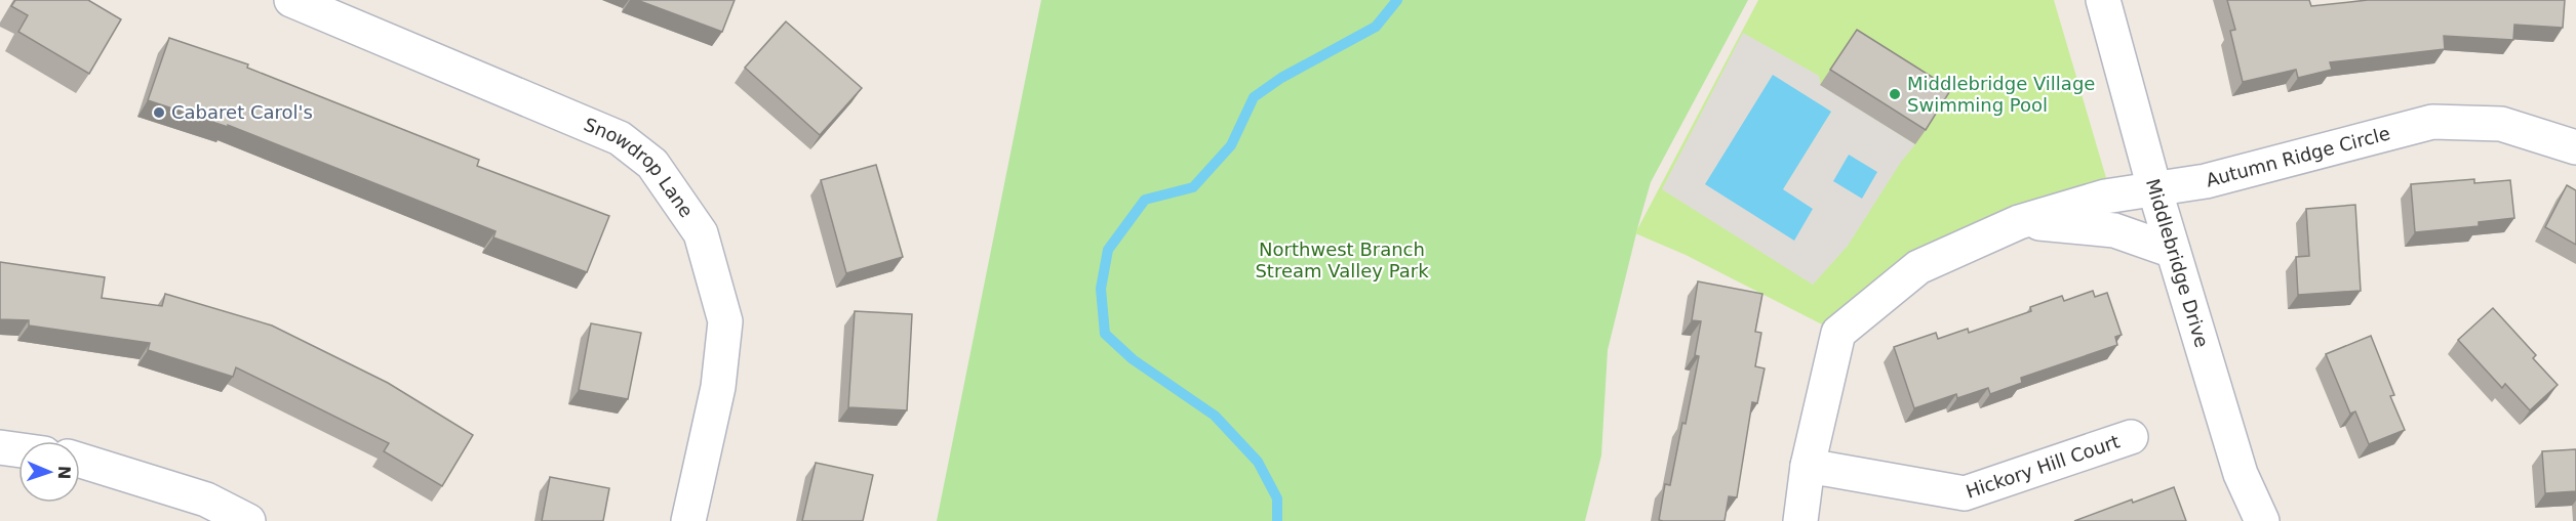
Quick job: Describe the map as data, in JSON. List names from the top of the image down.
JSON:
{
  "streets": {
    "street": [
      "Autumn Ridge Circle",
      "Snowdrop Lane",
      "Middlebridge Drive",
      "Hickory Hill Court"
    ]
  },
  "crossings": [
    ["Autumn Ridge Circle", "Middlebridge Drive"],
    ["Autumn Ridge Circle", "Hickory Hill Court"]
  ],
  "parks": ["Northwest Branch Stream Valley Park"],
  "places": ["Middlebridge Village Swimming Pool", "Cabaret Carol's"],
  "north": "right"
}
